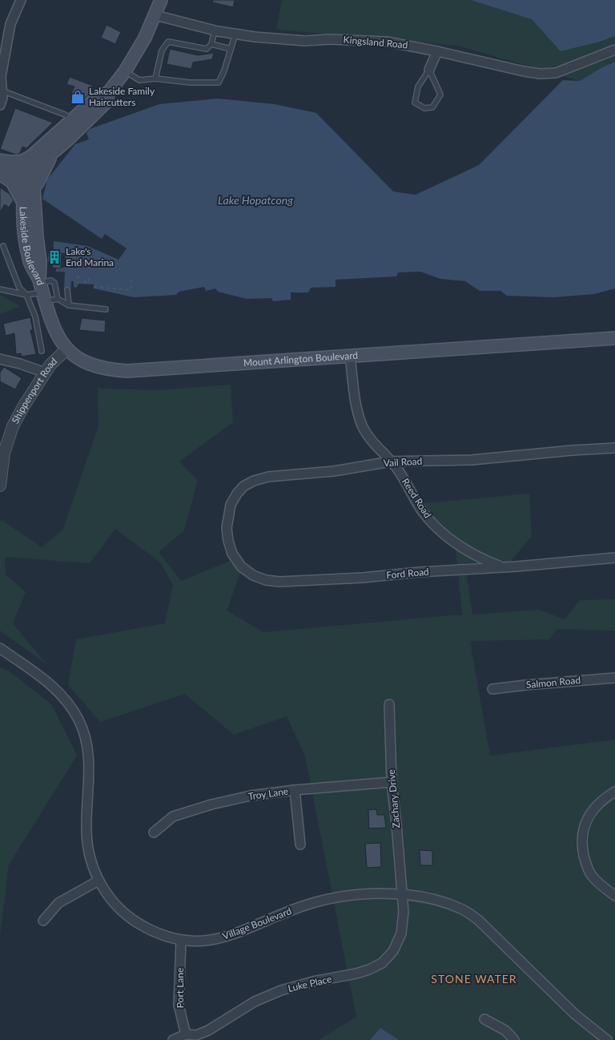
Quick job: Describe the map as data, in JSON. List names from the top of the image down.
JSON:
{
  "streets": {
    "main road": ["Lakeside Boulevard", "Mount Arlington Boulevard"],
    "street": [
      "Kingsland Road",
      "Shippenport Road",
      "Vail Road",
      "Reed Road",
      "Ford Road",
      "Salmon Road",
      "Troy Lane",
      "Zachary Drive",
      "Village Boulevard",
      "Luke Place",
      "Port Lane"
    ]
  },
  "crossings": [
    ["Lakeside Boulevard", "Mount Arlington Boulevard"],
    ["Mount Arlington Boulevard", "Shippenport Road"],
    ["Mount Arlington Boulevard", "Reed Road"],
    ["Vail Road", "Reed Road"],
    ["Vail Road", "Ford Road"],
    ["Reed Road", "Ford Road"],
    ["Troy Lane", "Zachary Drive"],
    ["Zachary Drive", "Village Boulevard"],
    ["Zachary Drive", "Luke Place"],
    ["Village Boulevard", "Luke Place"],
    ["Village Boulevard", "Port Lane"],
    ["Luke Place", "Port Lane"]
  ],
  "districts": ["STONE WATER"],
  "water": ["Lake Hopatcong"],
  "places": {
    "shop": ["Lakeside Family Haircutters"],
    "building": ["Lake's End Marina"]
  }
}
